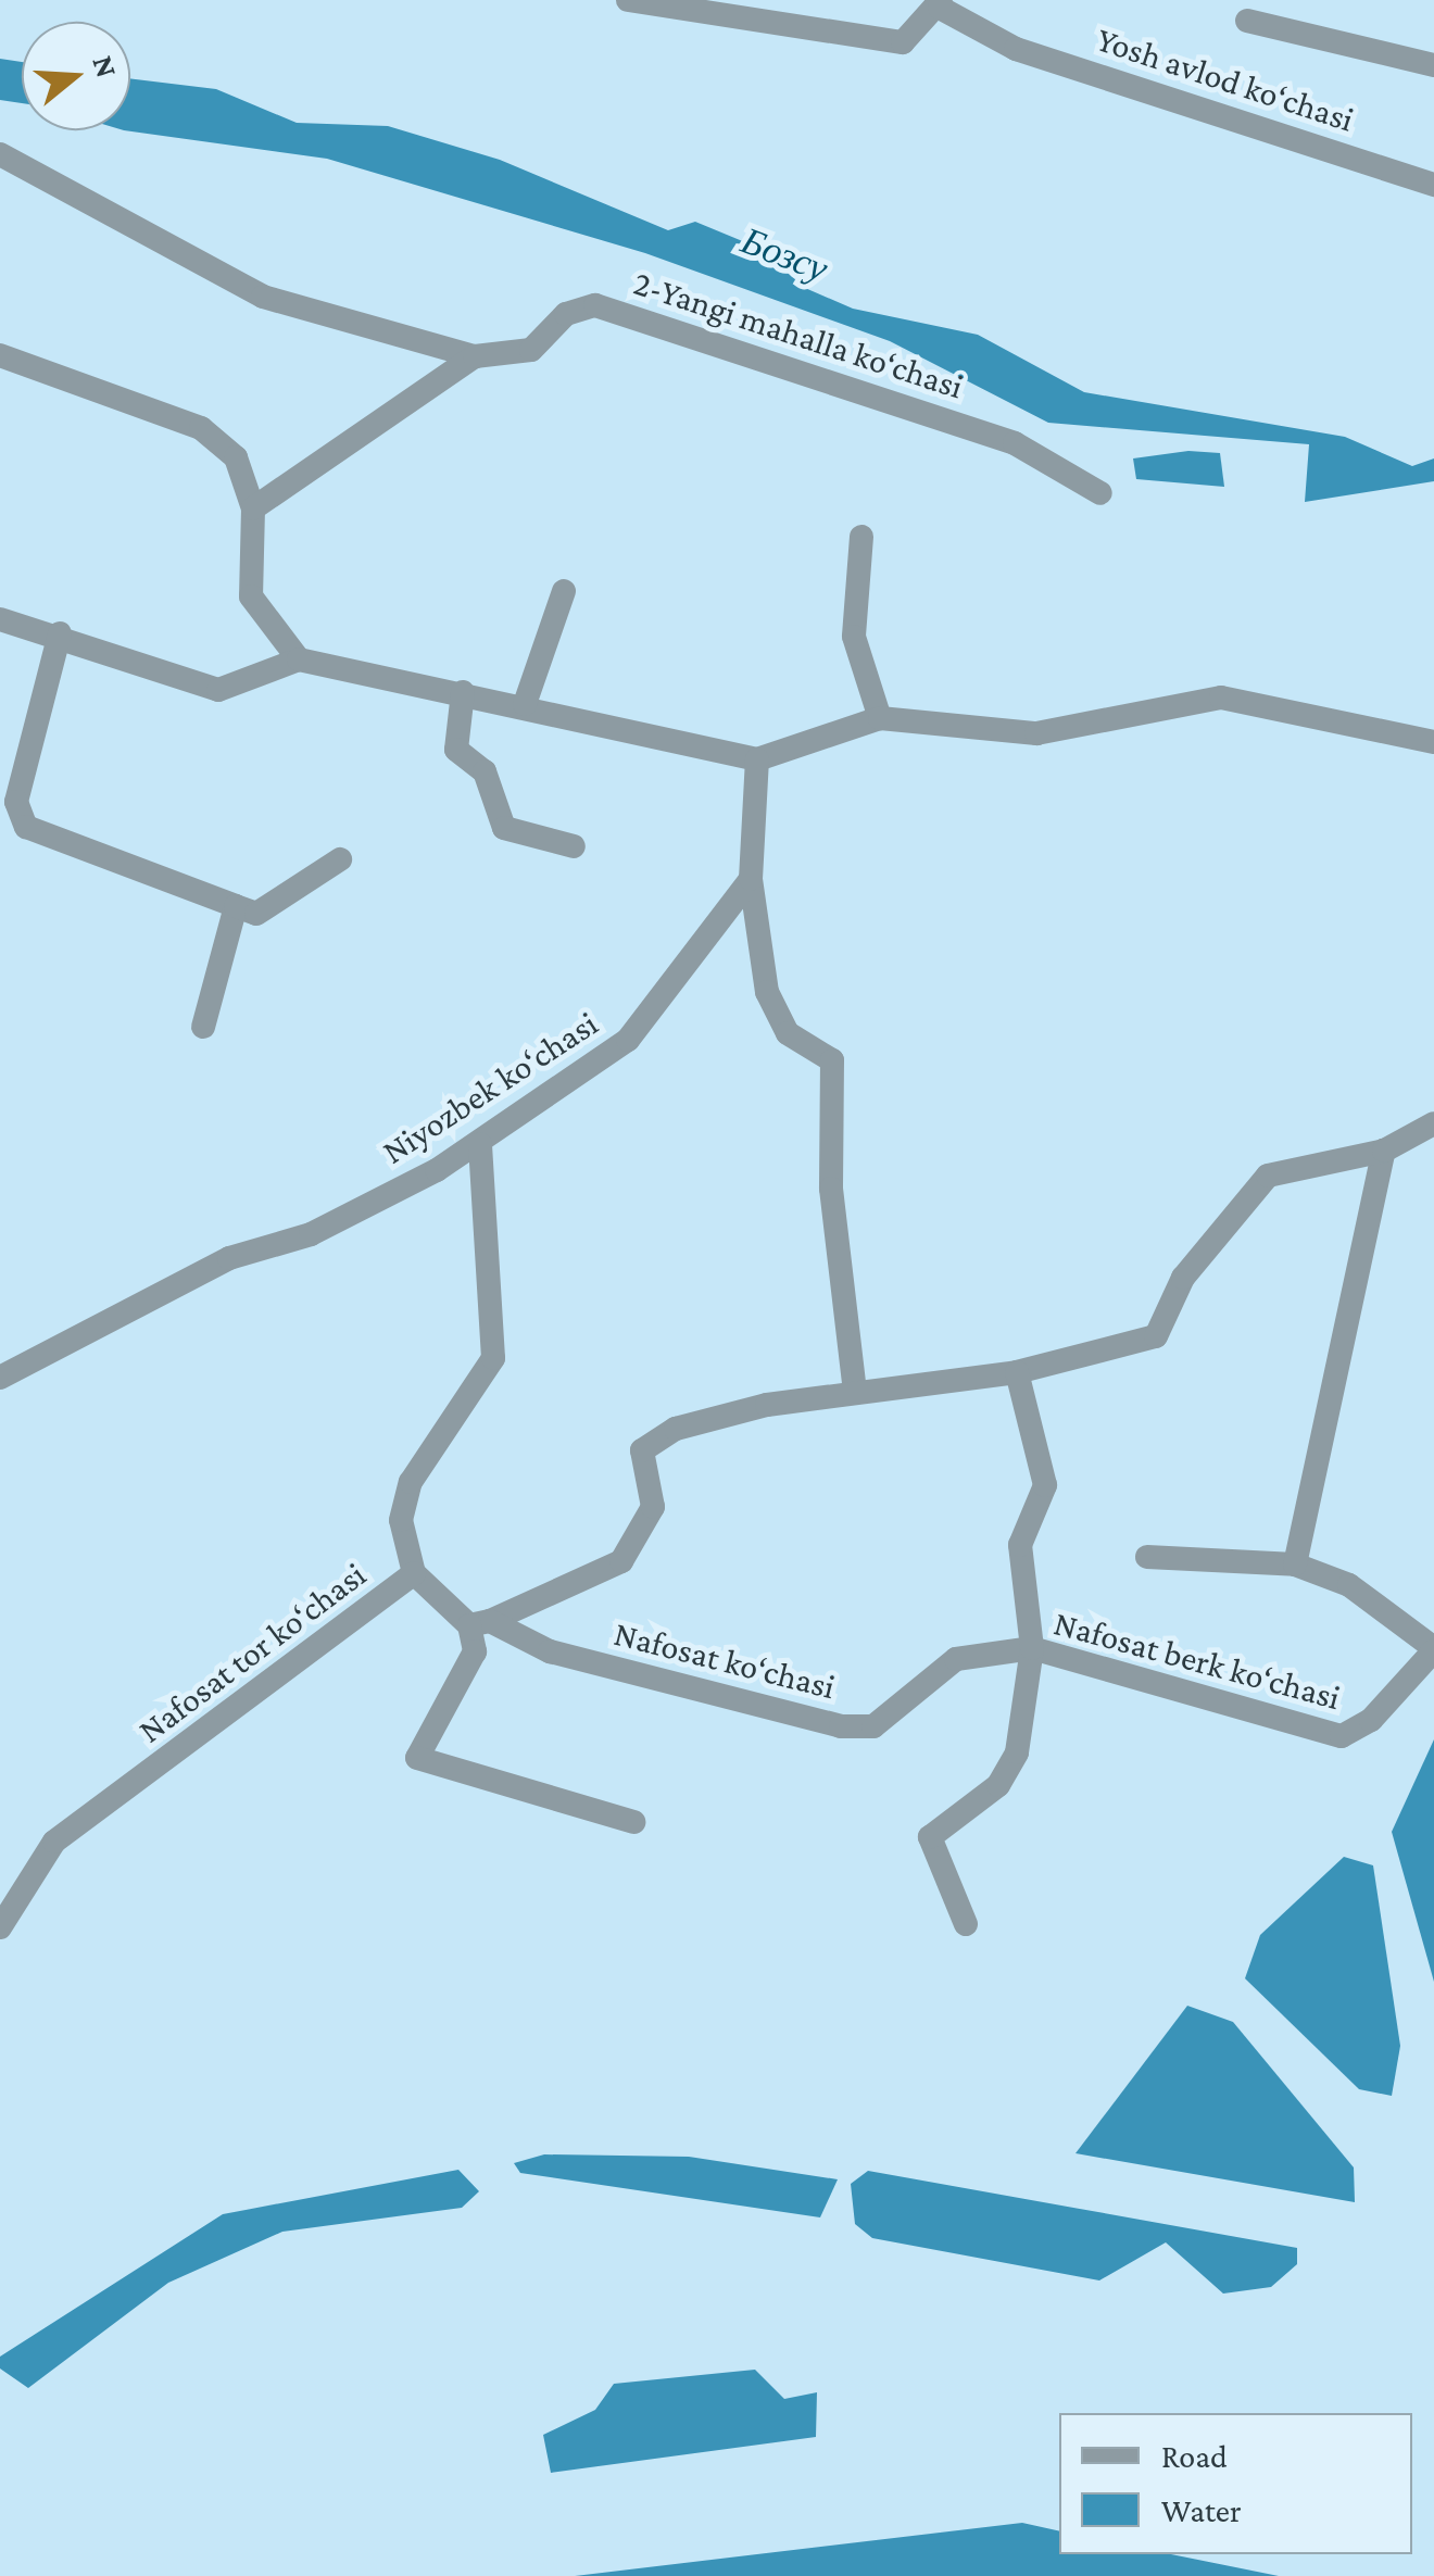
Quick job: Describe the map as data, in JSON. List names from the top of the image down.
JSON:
{
  "streets": {
    "street": [
      "Yosh avlod ko‘chasi",
      "2-Yangi mahalla ko‘chasi",
      "Niyozbek ko‘chasi",
      "Nafosat tor ko‘chasi",
      "Nafosat ko‘chasi",
      "Nafosat berk ko‘chasi"
    ]
  },
  "crossings": [
    ["Niyozbek ko‘chasi", "Nafosat tor ko‘chasi"],
    ["Nafosat tor ko‘chasi", "Nafosat ko‘chasi"],
    ["Nafosat ko‘chasi", "Nafosat berk ko‘chasi"]
  ],
  "water": ["Бозсу"],
  "legend": ["Road", "Water"],
  "north": "right"
}
